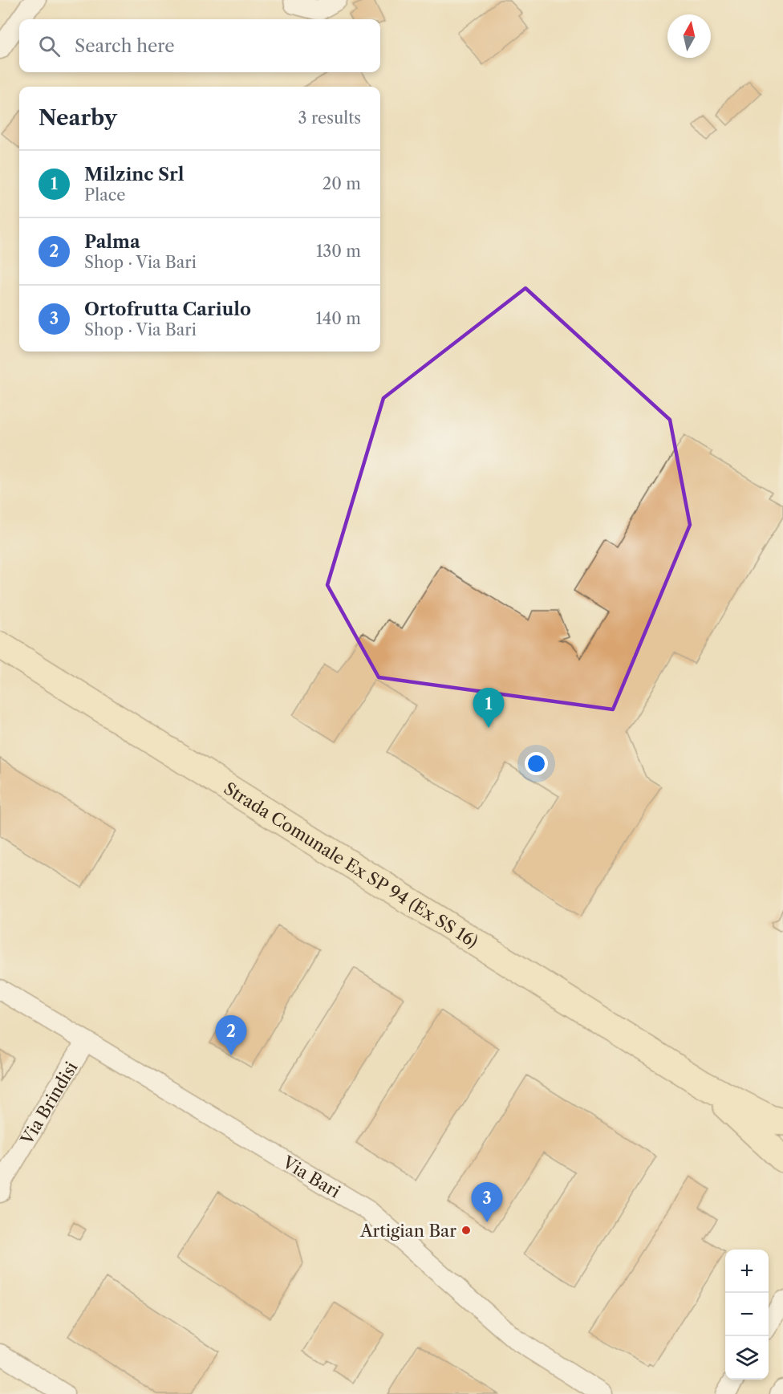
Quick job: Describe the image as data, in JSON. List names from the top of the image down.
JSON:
{
  "streets": {
    "main road": ["Strada Comunale Ex SP 94 (Ex SS 16)"],
    "street": ["Via Brindisi", "Via Bari"]
  },
  "crossings": [
    ["Via Brindisi", "Via Bari"]
  ],
  "places": ["Artigian Bar"],
  "north": "top",
  "page": {
    "search": "Search here",
    "heading": ["Nearby", "3 results"],
    "list": [
      {
        "mark": "1",
        "name": "Milzinc Srl",
        "note": "Place",
        "value": "20 m"
      },
      {
        "mark": "2",
        "name": "Palma",
        "note": "Shop · Via Bari",
        "value": "130 m"
      },
      {
        "mark": "3",
        "name": "Ortofrutta Cariulo",
        "note": "Shop · Via Bari",
        "value": "140 m"
      }
    ],
    "pins": ["1", "2", "3"],
    "map_buttons": ["+", "−"]
  }
}
